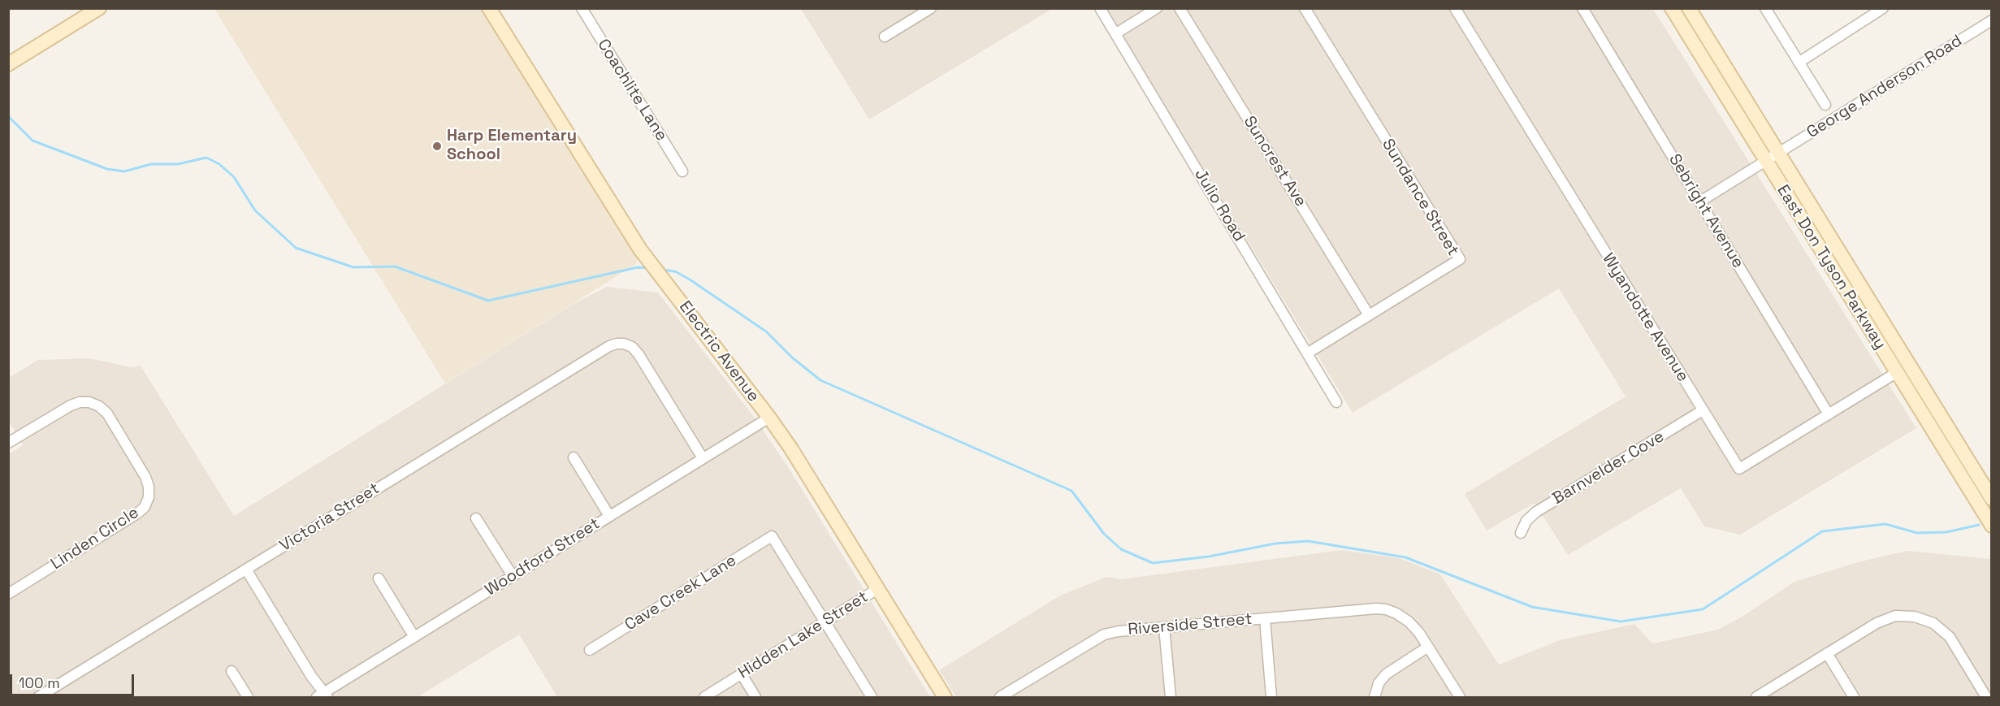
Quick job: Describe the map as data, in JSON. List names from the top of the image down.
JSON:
{
  "streets": {
    "main road": ["East Don Tyson Parkway", "Electric Avenue"],
    "street": [
      "George Anderson Road",
      "Coachlite Lane",
      "Suncrest Ave",
      "Sundance Street",
      "Julio Road",
      "Sebright Avenue",
      "Wyandotte Avenue",
      "Barnvelder Cove",
      "Victoria Street",
      "Linden Circle",
      "Woodford Street",
      "Cave Creek Lane",
      "Riverside Street",
      "Hidden Lake Street"
    ]
  },
  "crossings": [
    ["George Anderson Road", "Sebright Avenue"],
    ["George Anderson Road", "East Don Tyson Parkway"],
    ["Suncrest Ave", "Sundance Street"],
    ["Sundance Street", "Julio Road"],
    ["Sebright Avenue", "Wyandotte Avenue"],
    ["East Don Tyson Parkway", "Wyandotte Avenue"],
    ["Wyandotte Avenue", "Barnvelder Cove"],
    ["Electric Avenue", "Woodford Street"],
    ["Electric Avenue", "Hidden Lake Street"],
    ["Victoria Street", "Woodford Street"],
    ["Cave Creek Lane", "Hidden Lake Street"]
  ],
  "places": ["Harp Elementary School"],
  "scale_bar": "100 m"
}
